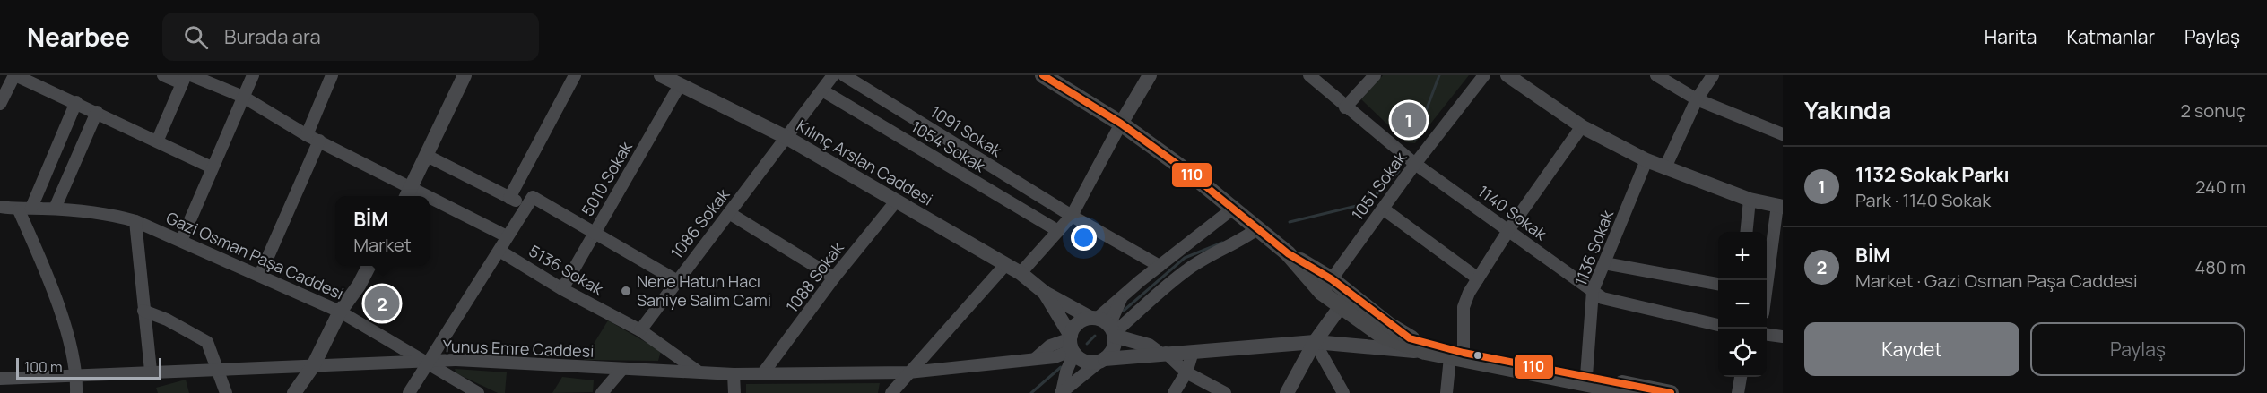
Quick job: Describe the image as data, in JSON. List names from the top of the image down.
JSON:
{
  "streets": {
    "street": [
      "1091 Sokak",
      "1054 Sokak",
      "Kılınç Arslan Caddesi",
      "5010 Sokak",
      "1051 Sokak",
      "1140 Sokak",
      "1086 Sokak",
      "1136 Sokak",
      "Gazi Osman Paşa Caddesi",
      "5136 Sokak",
      "1088 Sokak",
      "Yunus Emre Caddesi"
    ]
  },
  "crossings": [
    ["1054 Sokak", "1086 Sokak"],
    ["Kılınç Arslan Caddesi", "5010 Sokak"],
    ["Kılınç Arslan Caddesi", "1086 Sokak"],
    ["Kılınç Arslan Caddesi", "1088 Sokak"],
    ["Kılınç Arslan Caddesi", "Yunus Emre Caddesi"],
    ["5010 Sokak", "5136 Sokak"],
    ["1051 Sokak", "1140 Sokak"],
    ["1140 Sokak", "1136 Sokak"],
    ["1086 Sokak", "5136 Sokak"],
    ["Gazi Osman Paşa Caddesi", "Yunus Emre Caddesi"],
    ["5136 Sokak", "Yunus Emre Caddesi"],
    ["1088 Sokak", "Yunus Emre Caddesi"]
  ],
  "places": ["Nene Hatun Hacı Saniye Salim Cami"],
  "lines": ["transit line 110"],
  "scale_bar": "100 m",
  "page": {
    "header": "Nearbee",
    "search": "Burada ara",
    "nav": ["Harita", "Katmanlar", "Paylaş"],
    "heading": ["Yakında", "2 sonuç"],
    "pins": ["1", "2"],
    "list": [
      {
        "mark": "1",
        "name": "1132 Sokak Parkı",
        "note": "Park · 1140 Sokak",
        "value": "240 m"
      },
      {
        "mark": "2",
        "name": "BİM",
        "note": "Market · Gazi Osman Paşa Caddesi",
        "value": "480 m"
      }
    ],
    "popup": ["BİM", "Market"],
    "map_buttons": ["+", "−"],
    "buttons": ["Kaydet", "Paylaş"],
    "scale": "100 m"
  }
}
